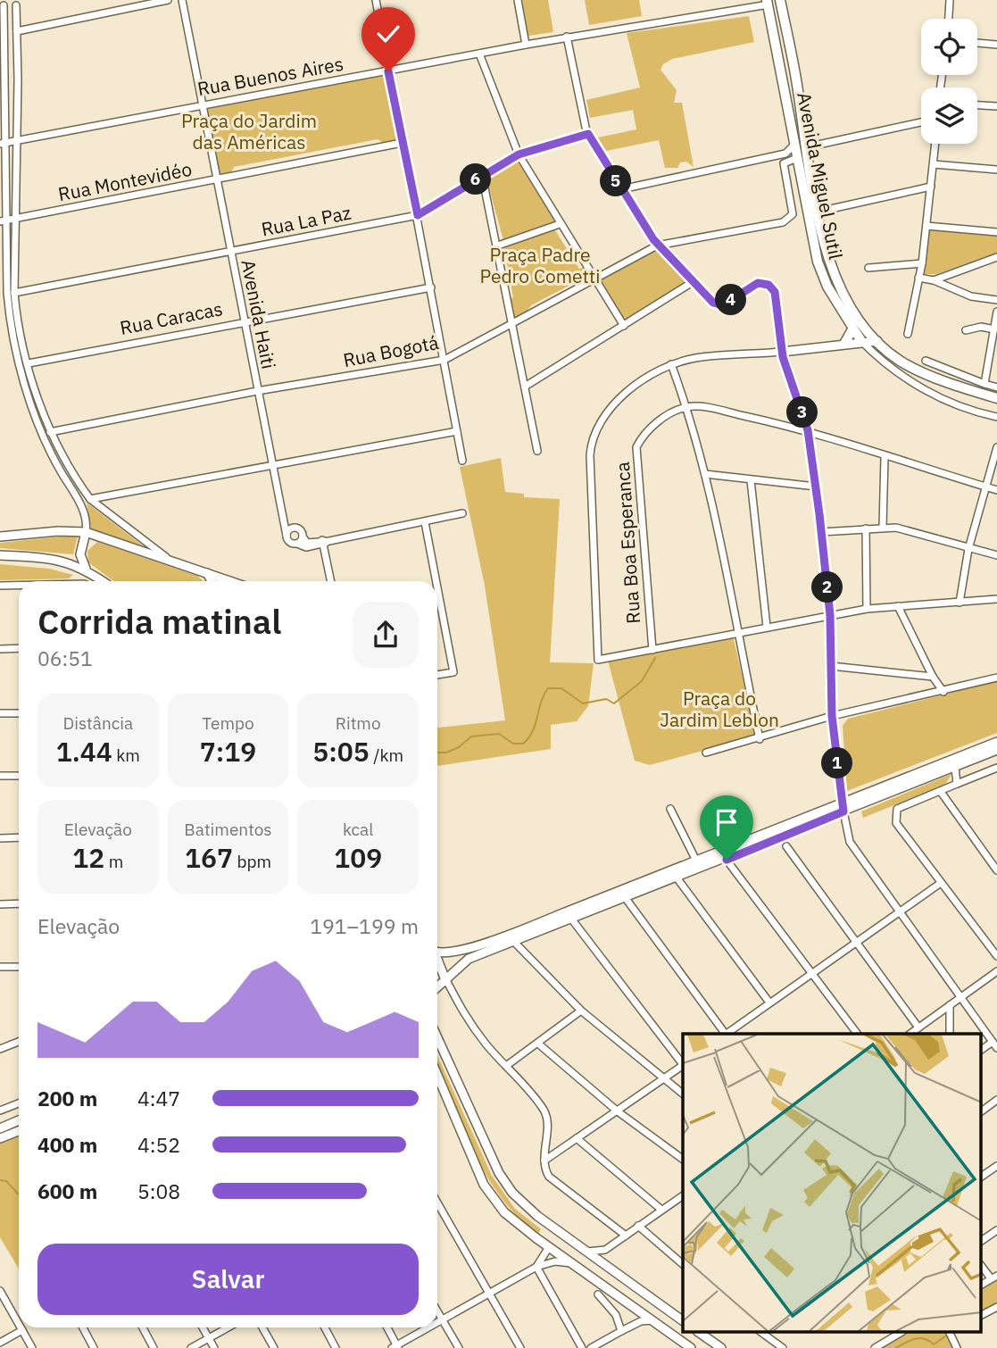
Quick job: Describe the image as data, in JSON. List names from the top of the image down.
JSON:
{
  "streets": {
    "highway": ["Avenida Miguel Sutil"],
    "street": [
      "Rua Buenos Aires",
      "Rua Montevidéo",
      "Rua La Paz",
      "Avenida Haiti",
      "Rua Caracas",
      "Rua Bogotá",
      "Rua Boa Esperanca"
    ]
  },
  "crossings": [
    ["Rua Buenos Aires", "Avenida Miguel Sutil"],
    ["Rua Buenos Aires", "Avenida Haiti"],
    ["Avenida Miguel Sutil", "Rua Bogotá"],
    ["Rua Montevidéo", "Avenida Haiti"],
    ["Rua La Paz", "Avenida Haiti"],
    ["Avenida Haiti", "Rua Caracas"],
    ["Avenida Haiti", "Rua Bogotá"]
  ],
  "parks": ["Praça do Jardim das Américas", "Praça Padre Pedro Cometti", "Praça do Jardim Leblon"],
  "page": {
    "pins": [
      "6",
      "5",
      "4",
      "3",
      "2",
      "1"
    ],
    "heading": ["Corrida matinal", "06:51"],
    "stats": [
      ["Distância", "1.44 km"],
      ["Tempo", "7:19"],
      ["Ritmo", "5:05 /km"],
      ["Elevação", "12 m"],
      ["Batimentos", "167 bpm"],
      ["kcal", "109"]
    ],
    "chart": ["Elevação", "191–199 m"],
    "list": [
      {
        "name": "200 m",
        "note": "4:47"
      },
      {
        "name": "400 m",
        "note": "4:52"
      },
      {
        "name": "600 m",
        "note": "5:08"
      }
    ],
    "buttons": "Salvar"
  }
}
